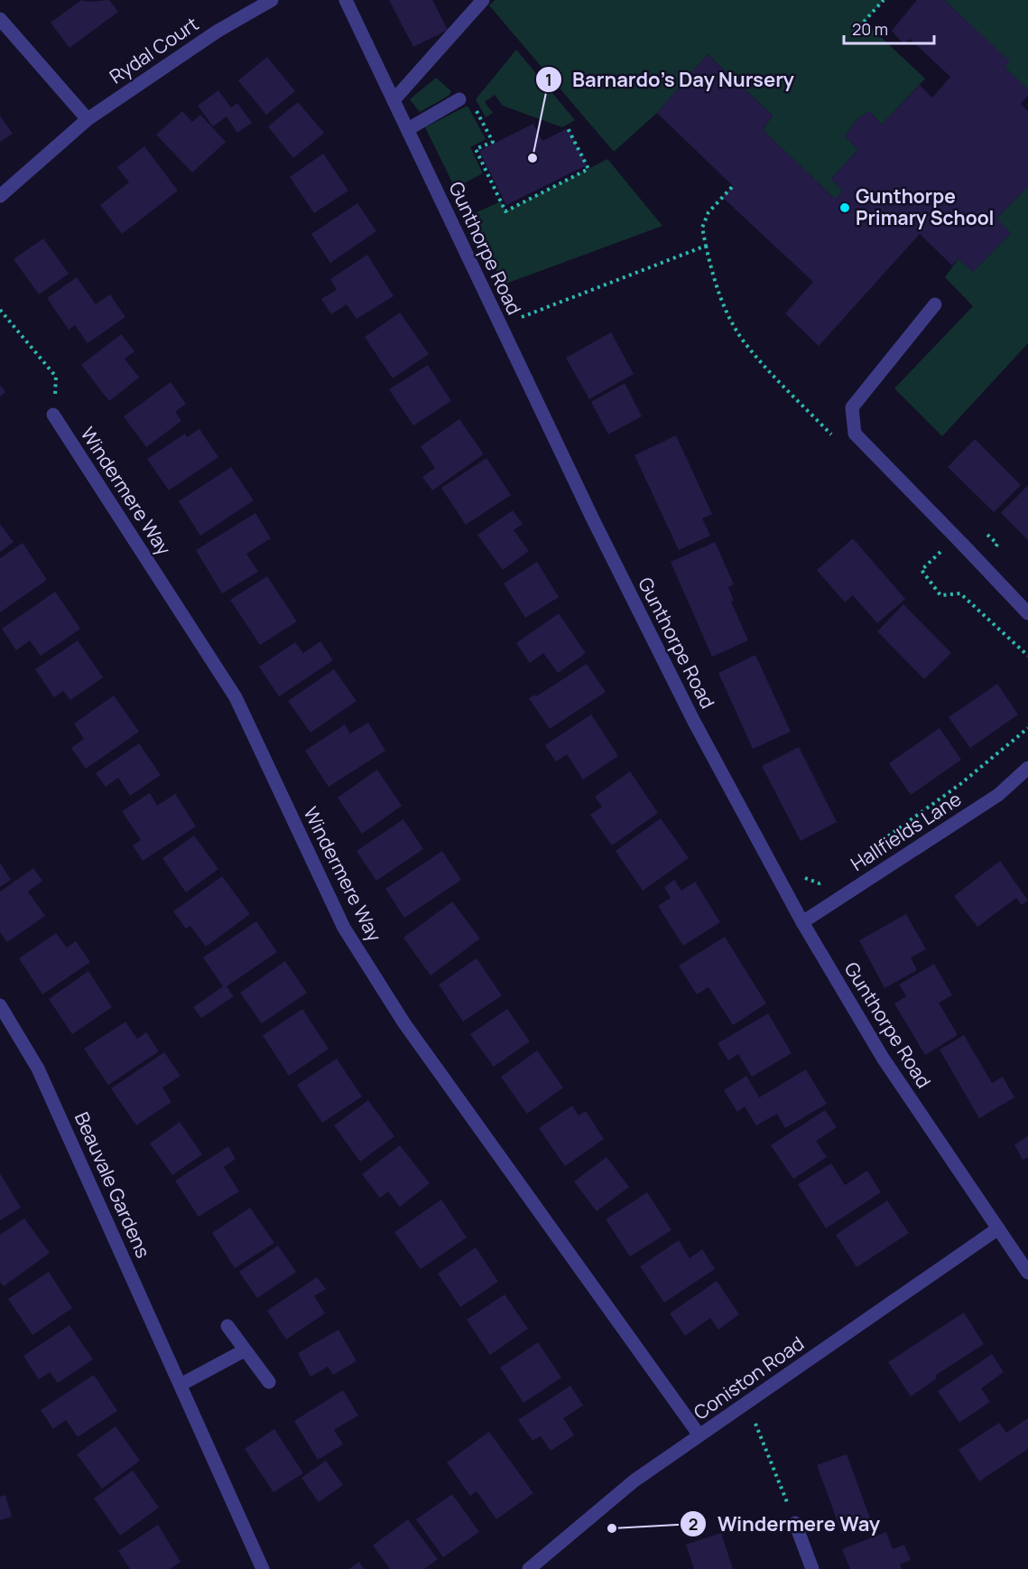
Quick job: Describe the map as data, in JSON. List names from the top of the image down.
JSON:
{
  "streets": {
    "street": [
      "Rydal Court",
      "Gunthorpe Road",
      "Windermere Way",
      "Hallfields Lane",
      "Beauvale Gardens",
      "Coniston Road"
    ]
  },
  "crossings": [
    ["Gunthorpe Road", "Hallfields Lane"],
    ["Gunthorpe Road", "Coniston Road"],
    ["Windermere Way", "Coniston Road"]
  ],
  "places": ["Barnardo's Day Nursery", "Gunthorpe Primary School", "Windermere Way"],
  "scale_bar": "20 m"
}
